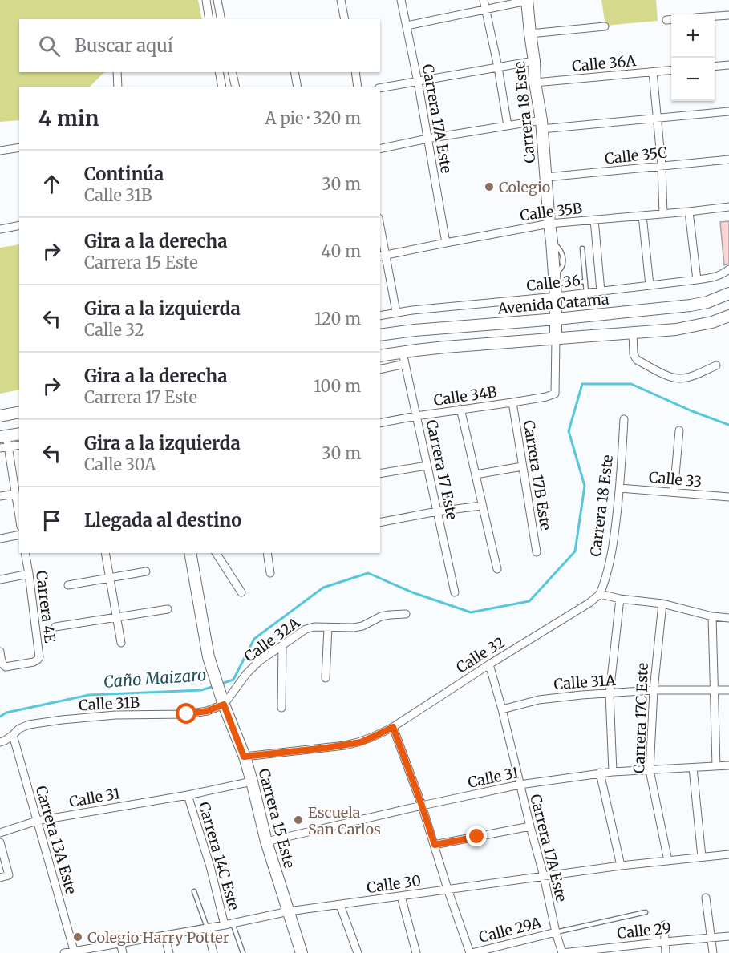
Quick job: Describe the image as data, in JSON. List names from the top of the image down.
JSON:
{
  "streets": {
    "street": [
      "Calle 36A",
      "Carrera 18 Este",
      "Carrera 17A Este",
      "Calle 35C",
      "Calle 35B",
      "Calle 36",
      "Avenida Catama",
      "Calle 34B",
      "Carrera 17 Este",
      "Carrera 17B Este",
      "Calle 33",
      "Carrera 4E",
      "Calle 32A",
      "Calle 32",
      "Calle 31A",
      "Calle 31B",
      "Carrera 17C Este",
      "Calle 31",
      "Carrera 15 Este",
      "Carrera 13A Este",
      "Carrera 14C Este",
      "Calle 30",
      "Calle 29A",
      "Calle 29"
    ]
  },
  "crossings": [
    ["Calle 36A", "Carrera 18 Este"],
    ["Carrera 18 Este", "Calle 35C"],
    ["Carrera 18 Este", "Calle 35B"],
    ["Carrera 18 Este", "Calle 36"],
    ["Carrera 18 Este", "Avenida Catama"],
    ["Carrera 18 Este", "Calle 34B"],
    ["Carrera 18 Este", "Calle 33"],
    ["Carrera 18 Este", "Calle 32"],
    ["Carrera 17A Este", "Calle 35B"],
    ["Carrera 17A Este", "Calle 32"],
    ["Carrera 17A Este", "Calle 31A"],
    ["Carrera 17A Este", "Calle 31"],
    ["Carrera 17A Este", "Calle 30"],
    ["Carrera 17A Este", "Calle 29A"],
    ["Carrera 17A Este", "Calle 29"],
    ["Calle 34B", "Carrera 17 Este"],
    ["Calle 34B", "Carrera 17B Este"],
    ["Calle 32A", "Calle 31B"],
    ["Calle 32A", "Carrera 15 Este"],
    ["Calle 32", "Carrera 15 Este"],
    ["Calle 31A", "Carrera 17C Este"],
    ["Calle 31B", "Carrera 15 Este"],
    ["Calle 31B", "Carrera 13A Este"],
    ["Carrera 17C Este", "Calle 31"],
    ["Carrera 17C Este", "Calle 30"],
    ["Calle 31", "Carrera 15 Este"],
    ["Calle 31", "Carrera 13A Este"],
    ["Calle 31", "Carrera 14C Este"],
    ["Carrera 15 Este", "Calle 30"],
    ["Carrera 13A Este", "Calle 30"],
    ["Carrera 14C Este", "Calle 30"]
  ],
  "water": ["Caño Maizaro"],
  "places": ["Colegio", "Escuela San Carlos", "Colegio Harry Potter"],
  "page": {
    "map_buttons": ["+", "−"],
    "search": "Buscar aquí",
    "heading": ["4 min", "A pie · 320 m"],
    "list": [
      ["Continúa", "Calle 31B", "30 m"],
      ["Gira a la derecha", "Carrera 15 Este", "40 m"],
      ["Gira a la izquierda", "Calle 32", "120 m"],
      ["Gira a la derecha", "Carrera 17 Este", "100 m"],
      ["Gira a la izquierda", "Calle 30A", "30 m"],
      "Llegada al destino"
    ]
  }
}
